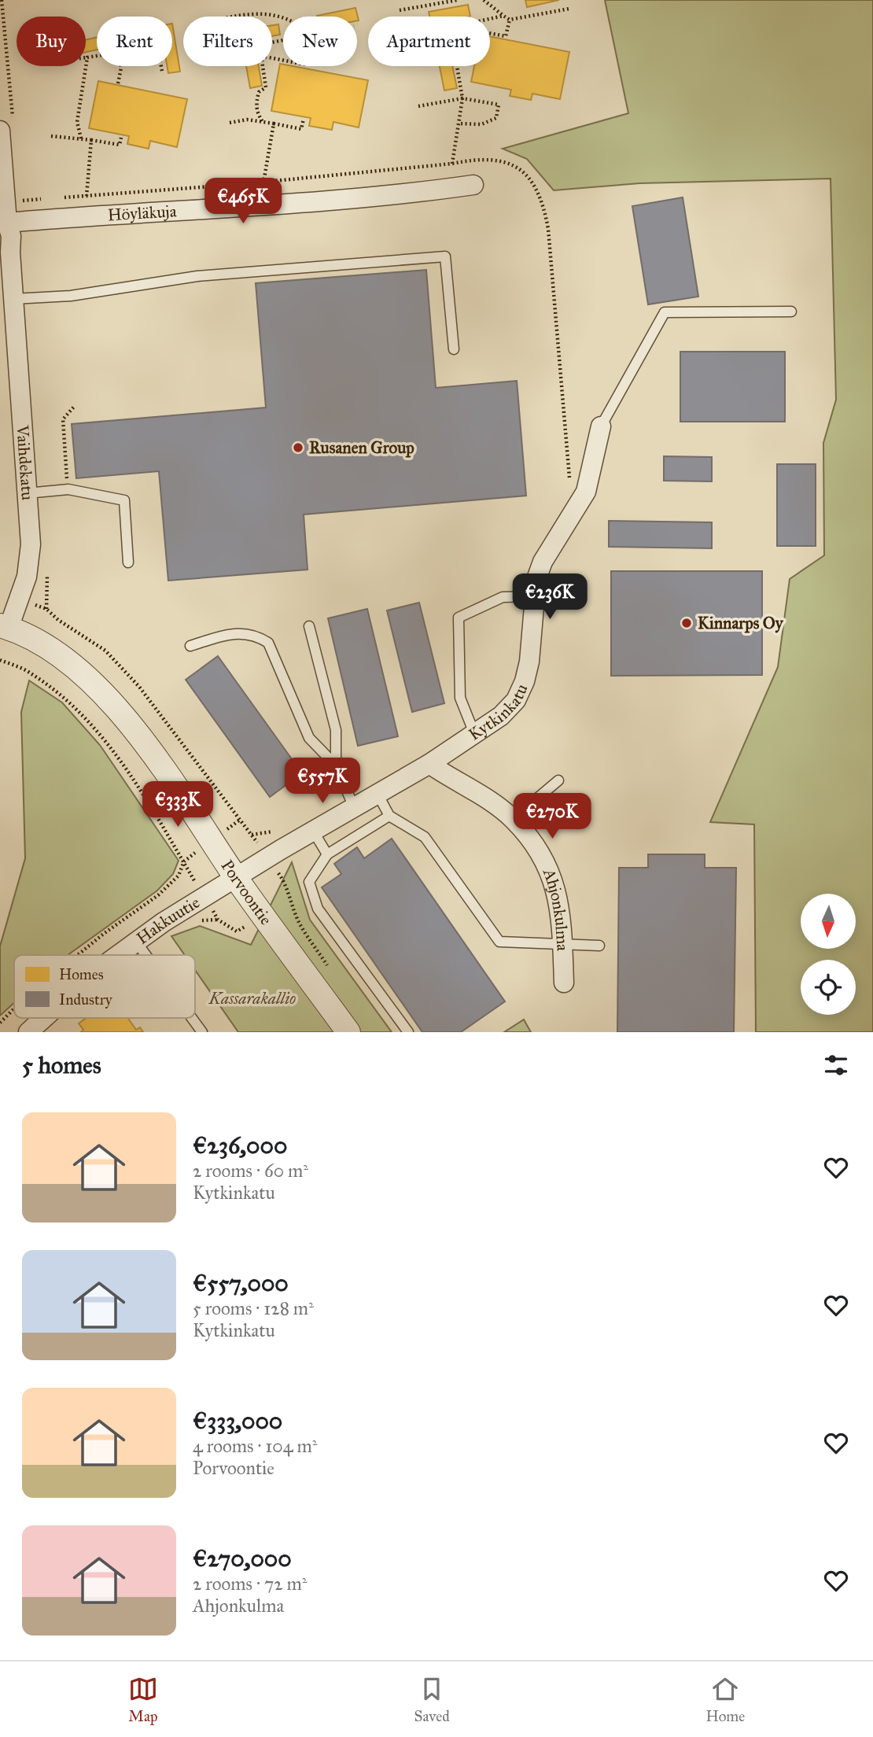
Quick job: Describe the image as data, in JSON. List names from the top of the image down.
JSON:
{
  "streets": {
    "street": [
      "Höyläkuja",
      "Vaihdekatu",
      "Kytkinkatu",
      "Porvoontie",
      "Ahjonkulma",
      "Hakkuutie"
    ]
  },
  "crossings": [
    ["Höyläkuja", "Vaihdekatu"],
    ["Vaihdekatu", "Porvoontie"],
    ["Kytkinkatu", "Porvoontie"],
    ["Kytkinkatu", "Ahjonkulma"],
    ["Kytkinkatu", "Hakkuutie"],
    ["Porvoontie", "Hakkuutie"]
  ],
  "parks": ["Kassarakallio"],
  "places": ["Rusanen Group", "Kinnarps Oy"],
  "legend": ["Homes", "Industry"],
  "north": "bottom",
  "page": {
    "chip": [
      "Buy",
      "Rent",
      "Filters",
      "New",
      "Apartment"
    ],
    "price": [
      "€465K",
      "€236K",
      "€557K",
      "€333K",
      "€270K"
    ],
    "heading": "5 homes",
    "list": [
      {
        "name": "€236,000",
        "note": "2 rooms · 60 m² · Kytkinkatu"
      },
      {
        "name": "€557,000",
        "note": "5 rooms · 128 m² · Kytkinkatu"
      },
      {
        "name": "€333,000",
        "note": "4 rooms · 104 m² · Porvoontie"
      },
      {
        "name": "€270,000",
        "note": "2 rooms · 72 m² · Ahjonkulma"
      }
    ],
    "tabs": ["Map", "Saved", "Home"]
  }
}
